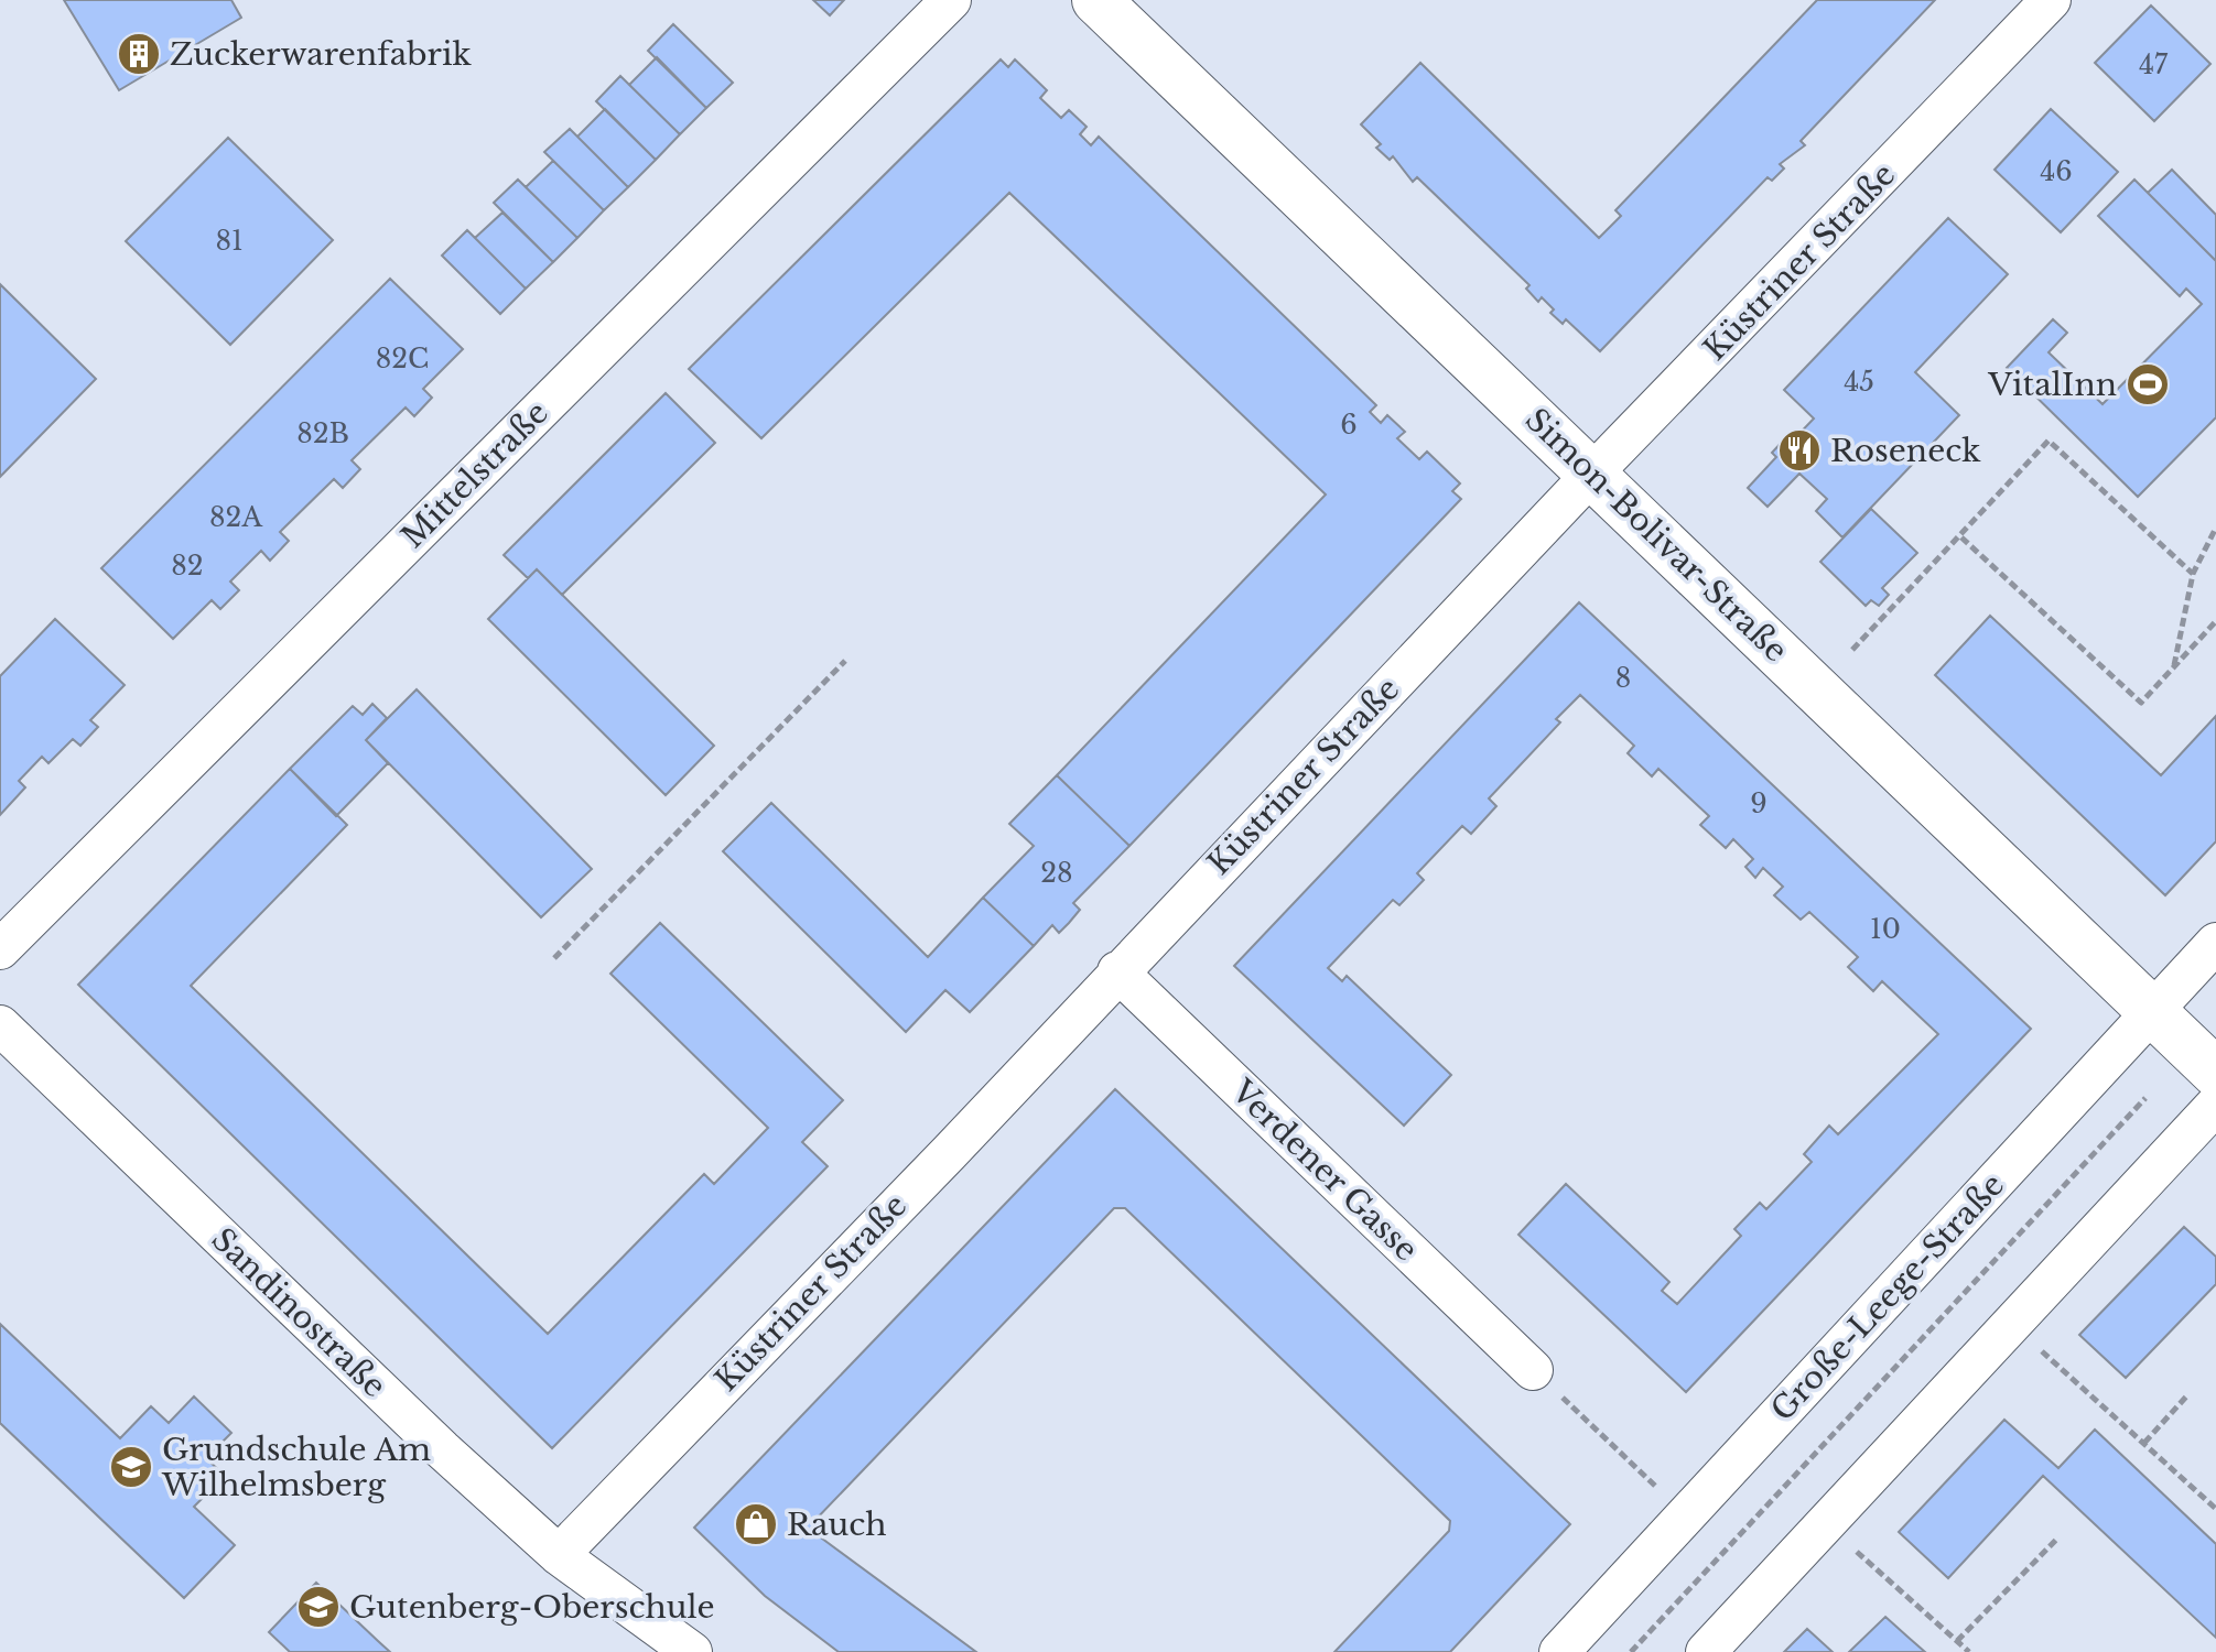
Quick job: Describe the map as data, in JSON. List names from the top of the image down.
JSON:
{
  "streets": {
    "street": [
      "Küstriner Straße",
      "Mittelstraße",
      "Simon-Bolivar-Straße",
      "Verdener Gasse",
      "Große-Leege-Straße",
      "Sandinostraße"
    ]
  },
  "crossings": [
    ["Küstriner Straße", "Simon-Bolivar-Straße"],
    ["Küstriner Straße", "Verdener Gasse"],
    ["Küstriner Straße", "Sandinostraße"],
    ["Simon-Bolivar-Straße", "Große-Leege-Straße"]
  ],
  "places": {
    "building": ["Zuckerwarenfabrik"],
    "sports": ["VitalInn"],
    "restaurant": ["Roseneck"],
    "school or university": ["Grundschule Am Wilhelmsberg", "Gutenberg-Oberschule"],
    "shop": ["Rauch"]
  },
  "house_numbers": [
    "47",
    "46",
    "81",
    "82C",
    "45",
    "6",
    "82B",
    "82A",
    "82",
    "8",
    "9",
    "28",
    "10"
  ]
}
